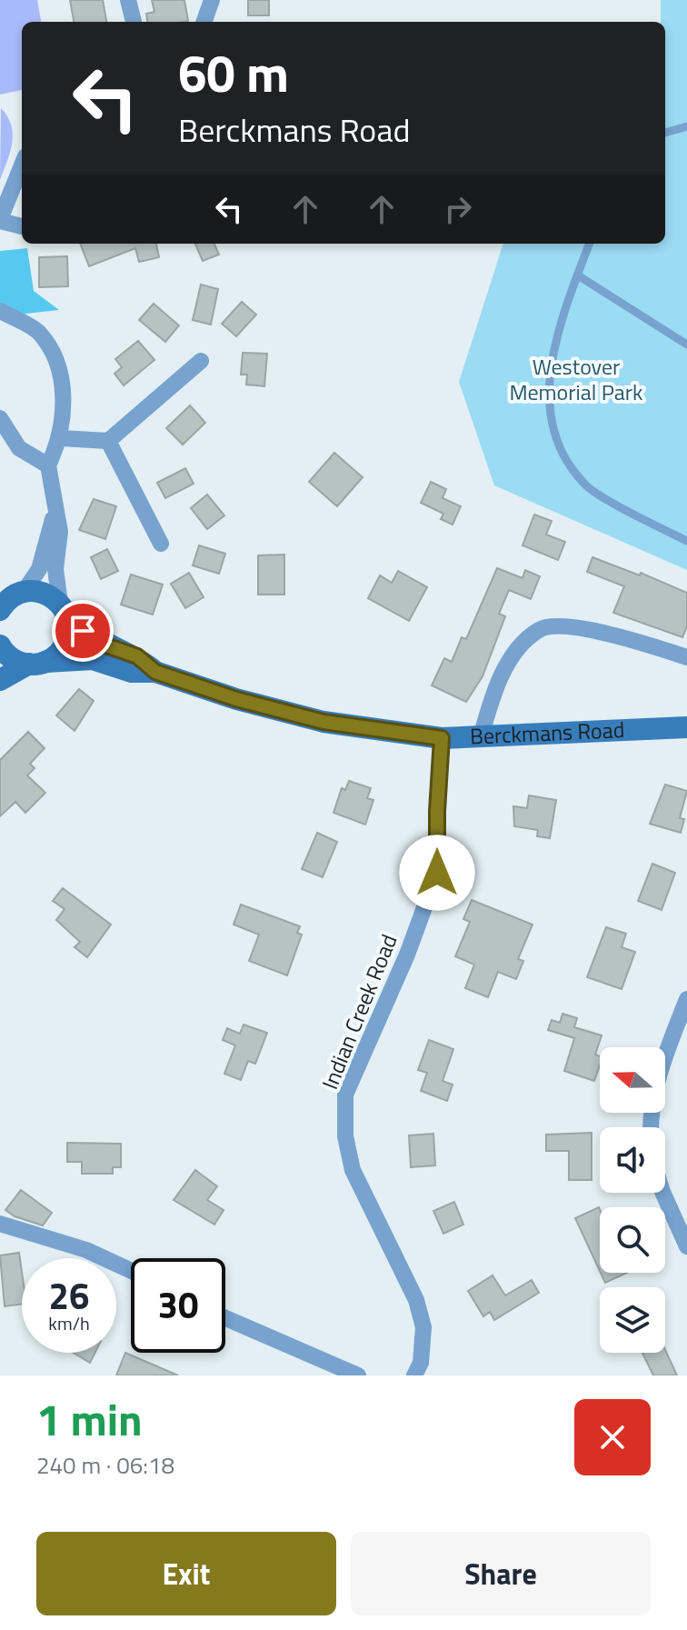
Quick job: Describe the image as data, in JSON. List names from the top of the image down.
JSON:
{
  "streets": {
    "main road": ["Berckmans Road"],
    "street": ["Indian Creek Road"]
  },
  "crossings": [
    ["Berckmans Road", "Indian Creek Road"]
  ],
  "parks": ["Westover Memorial Park"],
  "north": "left",
  "page": {
    "turn": ["60 m", "Berckmans Road"],
    "speed": "26 km/h",
    "limit": "30",
    "heading": ["1 min", "240 m · 06:18"],
    "buttons": ["Exit", "Share"]
  }
}
